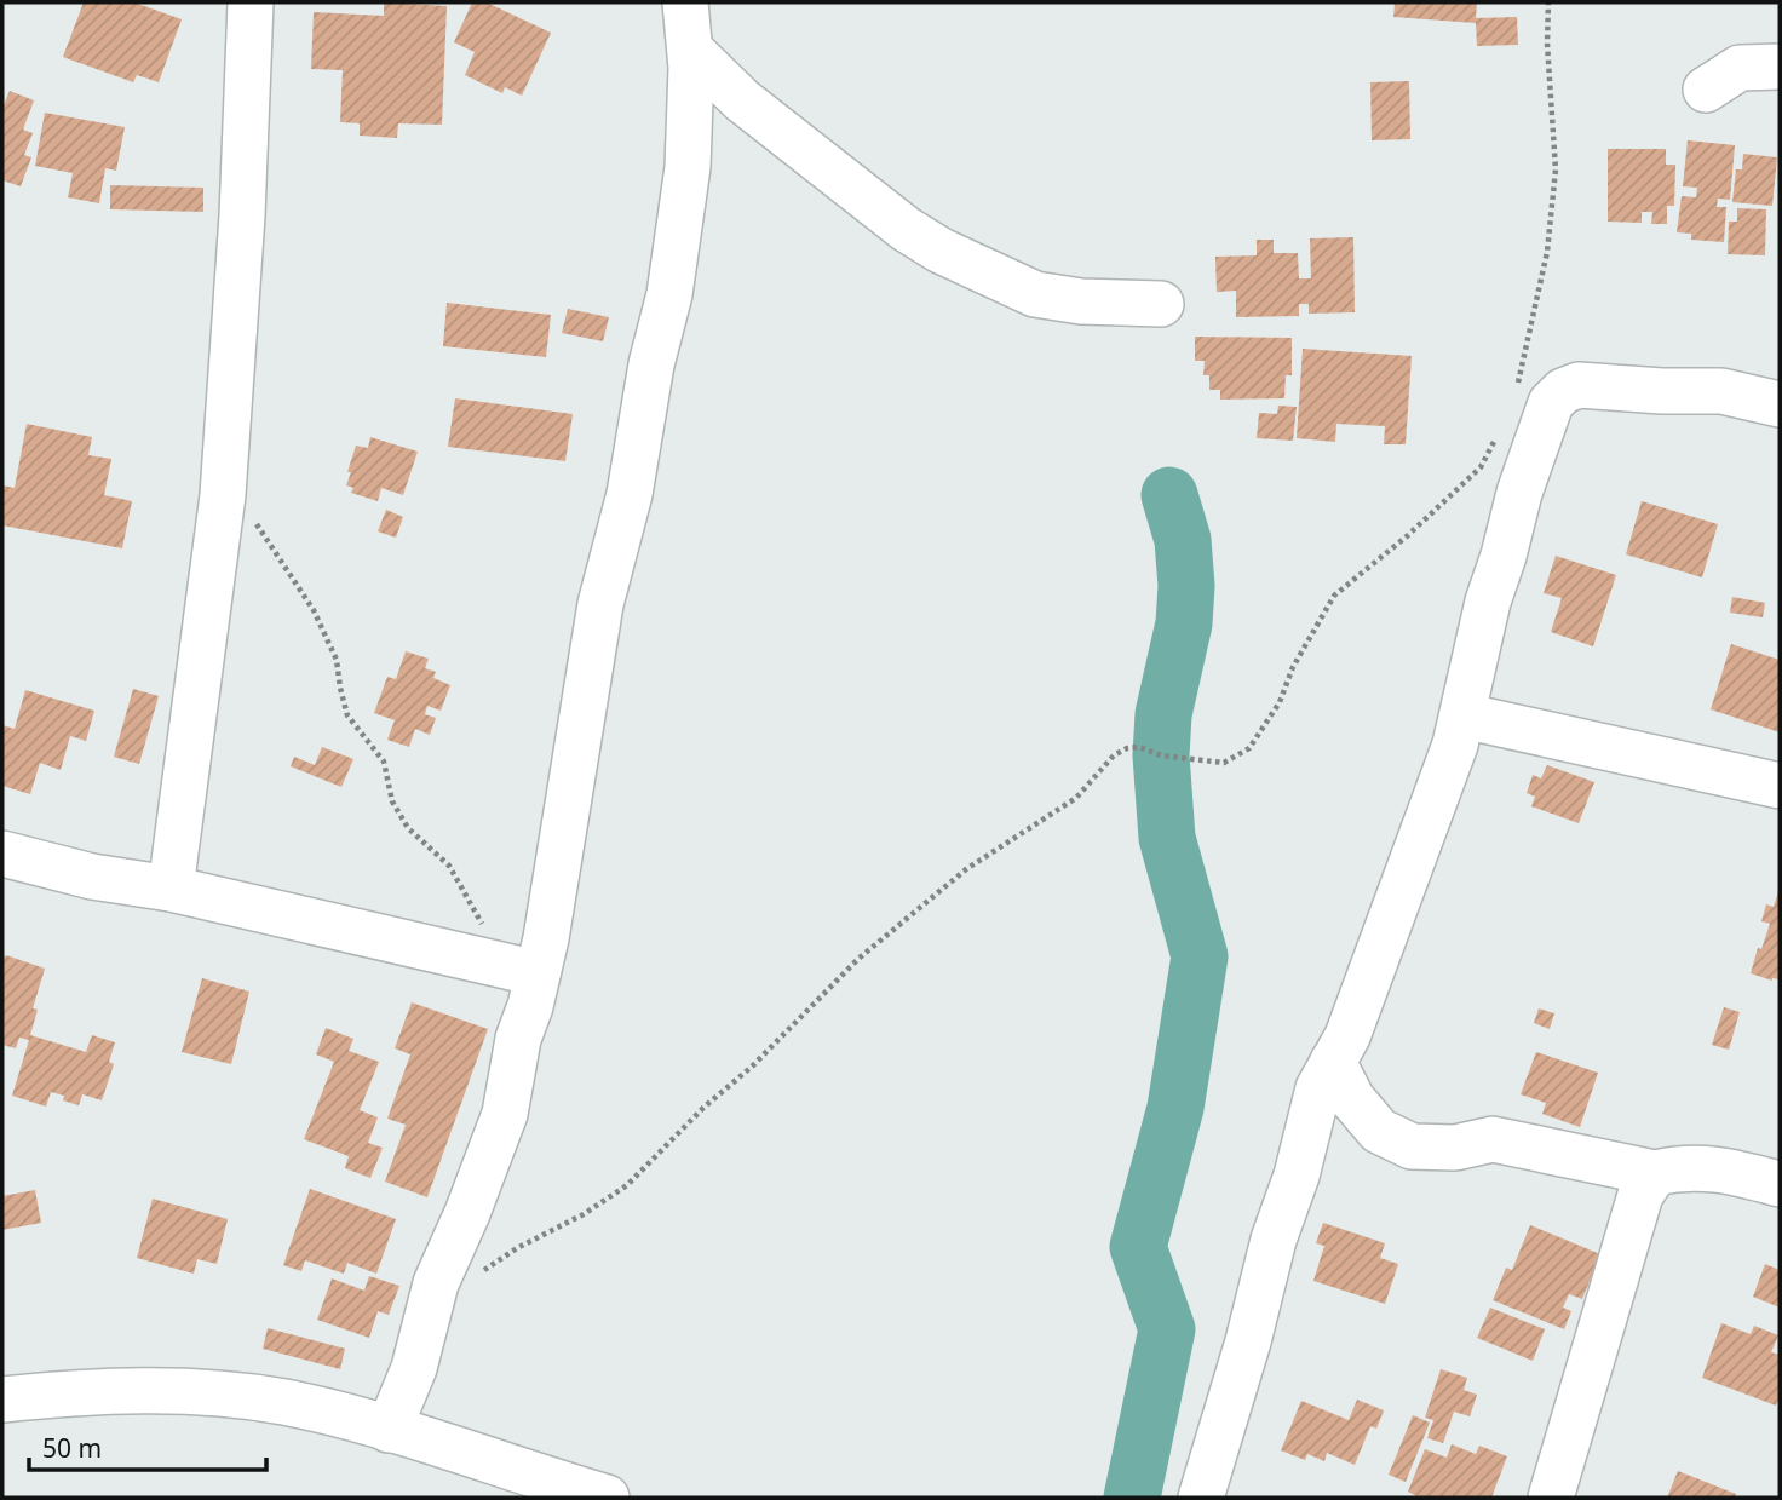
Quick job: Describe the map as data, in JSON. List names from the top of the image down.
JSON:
{
  "scale_bar": "50 m"
}
